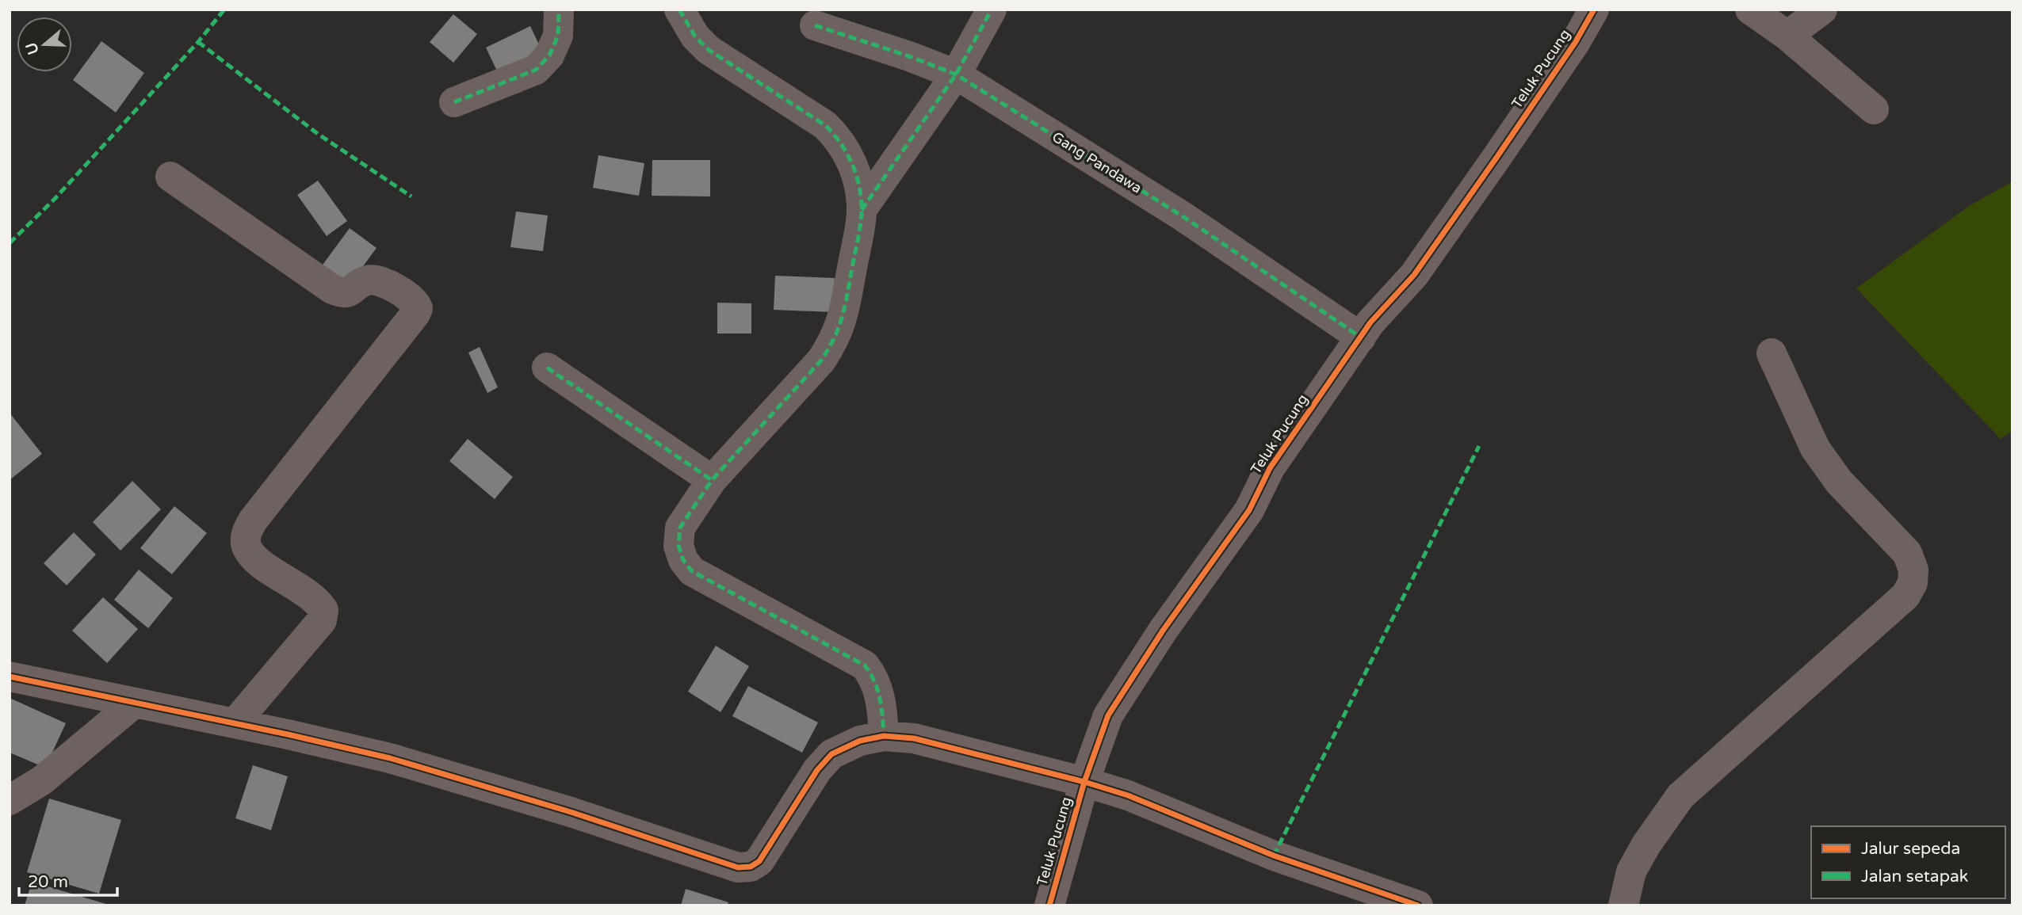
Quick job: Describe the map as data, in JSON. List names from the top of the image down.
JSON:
{
  "streets": {
    "street": ["Teluk Pucung", "Gang Pandawa"]
  },
  "crossings": [
    ["Teluk Pucung", "Gang Pandawa"]
  ],
  "legend": ["Jalur sepeda", "Jalan setapak"],
  "scale_bar": "20 m",
  "north": "left"
}
